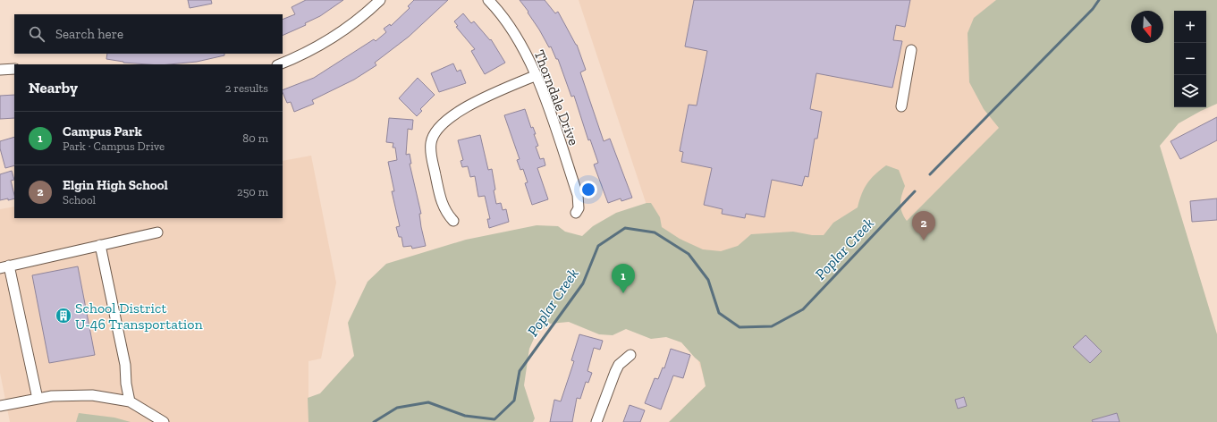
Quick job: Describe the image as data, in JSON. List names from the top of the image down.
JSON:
{
  "streets": {
    "street": ["Thorndale Drive"]
  },
  "water": ["Poplar Creek"],
  "places": {
    "building": ["School District U-46 Transportation"]
  },
  "north": "bottom",
  "page": {
    "map_buttons": ["+", "−"],
    "search": "Search here",
    "heading": ["Nearby", "2 results"],
    "list": [
      {
        "mark": "1",
        "name": "Campus Park",
        "note": "Park · Campus Drive",
        "value": "80 m"
      },
      {
        "mark": "2",
        "name": "Elgin High School",
        "note": "School",
        "value": "250 m"
      }
    ],
    "pins": ["2", "1"]
  }
}
